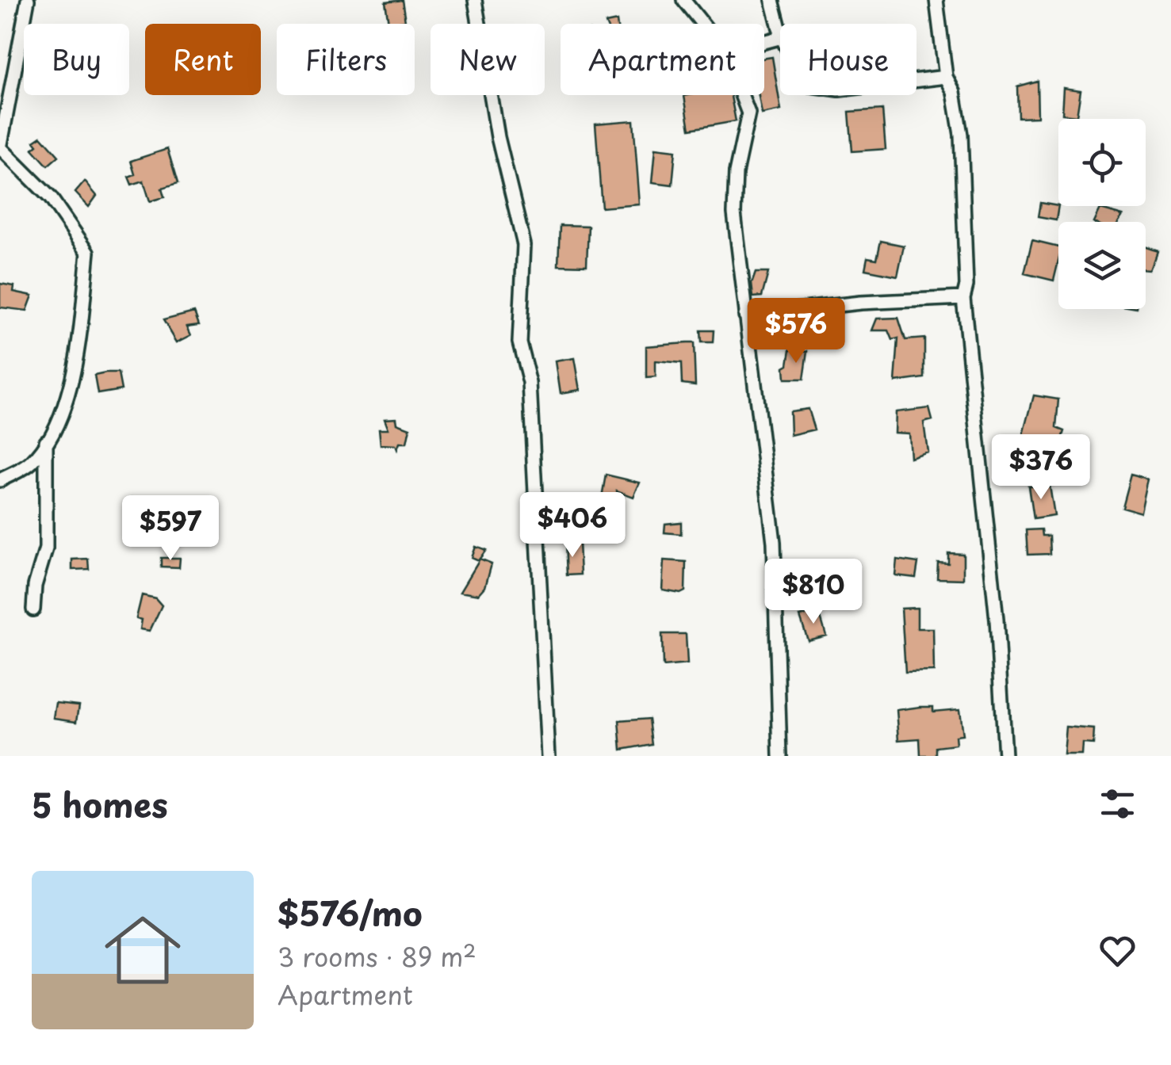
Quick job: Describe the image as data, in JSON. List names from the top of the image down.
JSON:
{
  "page": {
    "chip": [
      "Buy",
      "Rent",
      "Filters",
      "New",
      "Apartment",
      "House"
    ],
    "price": [
      "$576",
      "$376",
      "$406",
      "$597",
      "$810"
    ],
    "heading": "5 homes",
    "list": [
      {
        "name": "$576/mo",
        "note": "3 rooms · 89 m² · Apartment"
      }
    ]
  }
}
